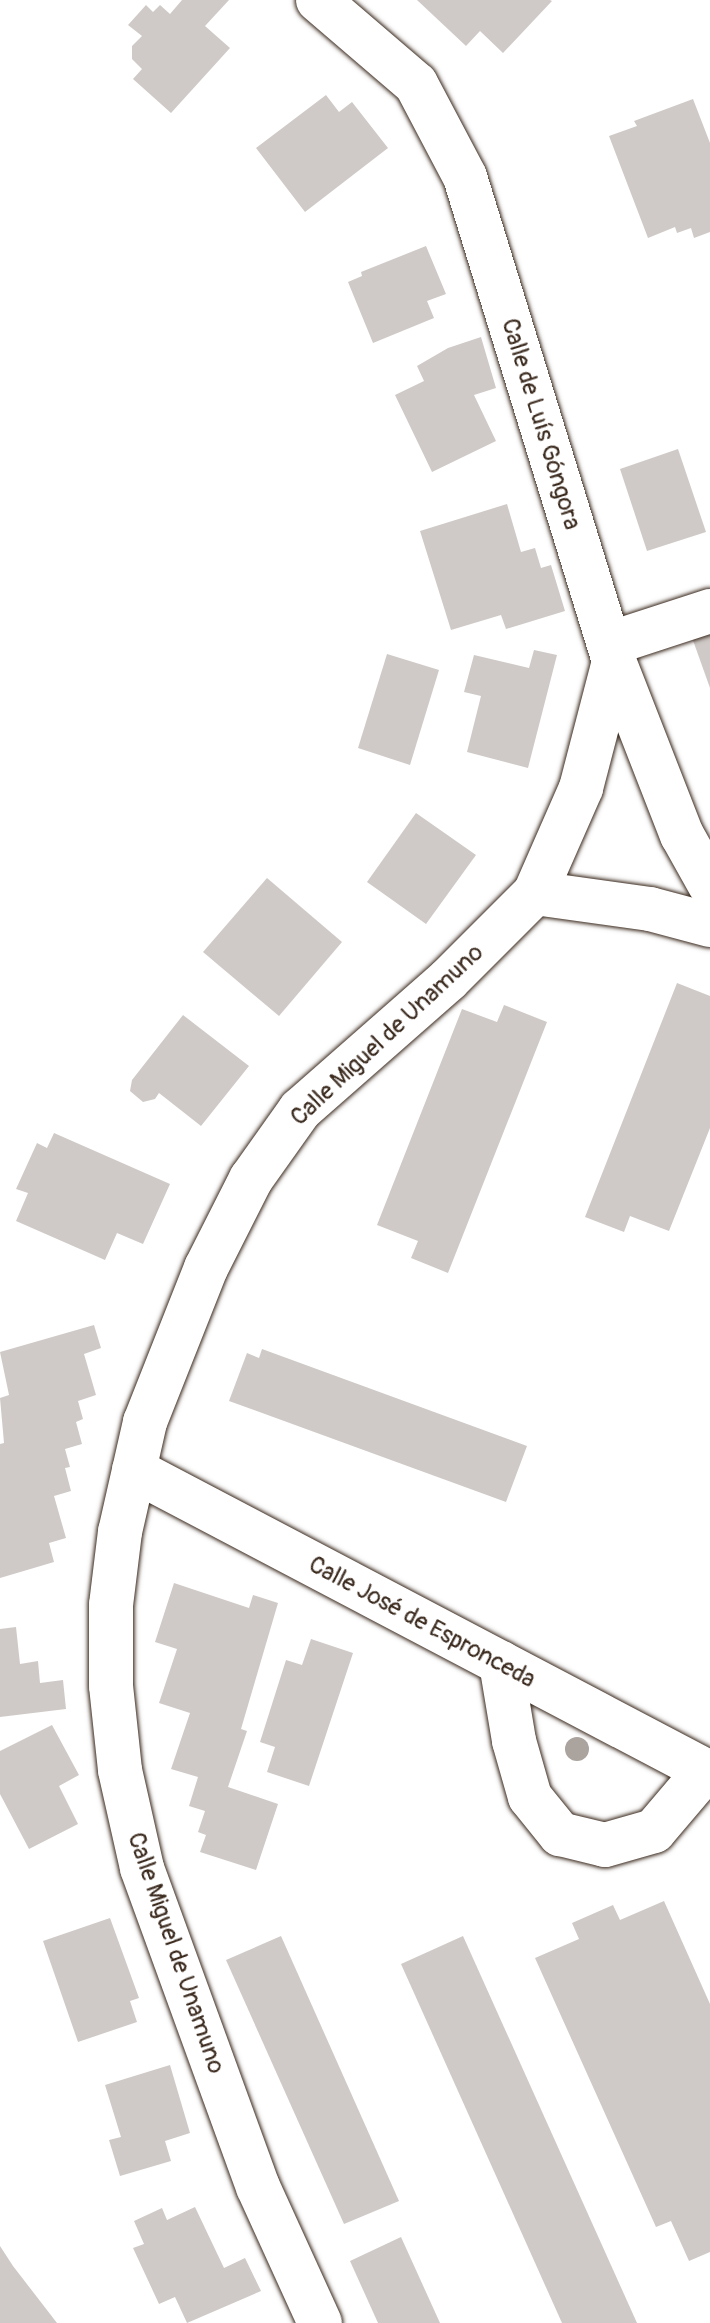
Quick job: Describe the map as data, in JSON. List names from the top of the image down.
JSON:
{
  "streets": {
    "street": ["Calle de Luís Góngora", "Calle Miguel de Unamuno", "Calle José de Espronceda"]
  },
  "crossings": [
    ["Calle Miguel de Unamuno", "Calle José de Espronceda"]
  ]
}
